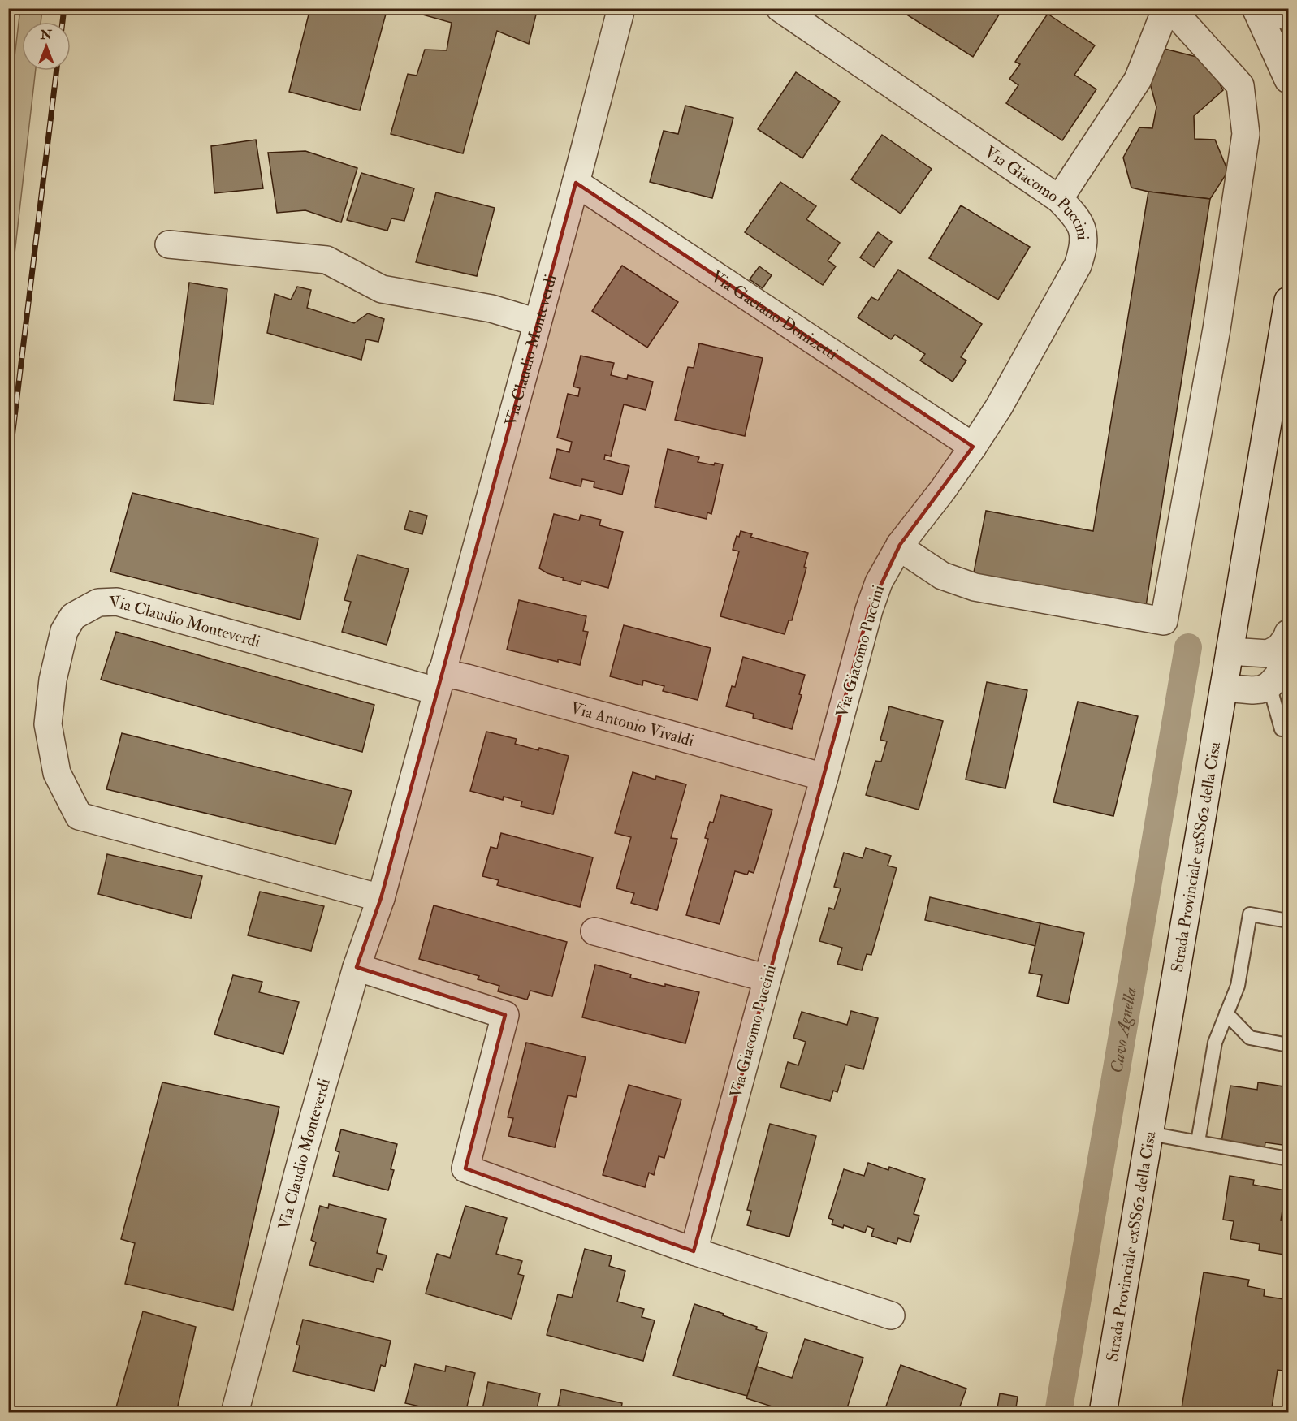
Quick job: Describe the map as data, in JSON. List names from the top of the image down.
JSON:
{
  "streets": {
    "street": [
      "Via Giacomo Puccini",
      "Via Gaetano Donizetti",
      "Via Claudio Monteverdi",
      "Via Antonio Vivaldi",
      "Strada Provinciale exSS62 della Cisa"
    ]
  },
  "crossings": [
    ["Via Giacomo Puccini", "Via Gaetano Donizetti"],
    ["Via Giacomo Puccini", "Via Antonio Vivaldi"],
    ["Via Gaetano Donizetti", "Via Claudio Monteverdi"],
    ["Via Claudio Monteverdi", "Via Antonio Vivaldi"]
  ],
  "water": ["Cavo Agnella"],
  "north": "top"
}
